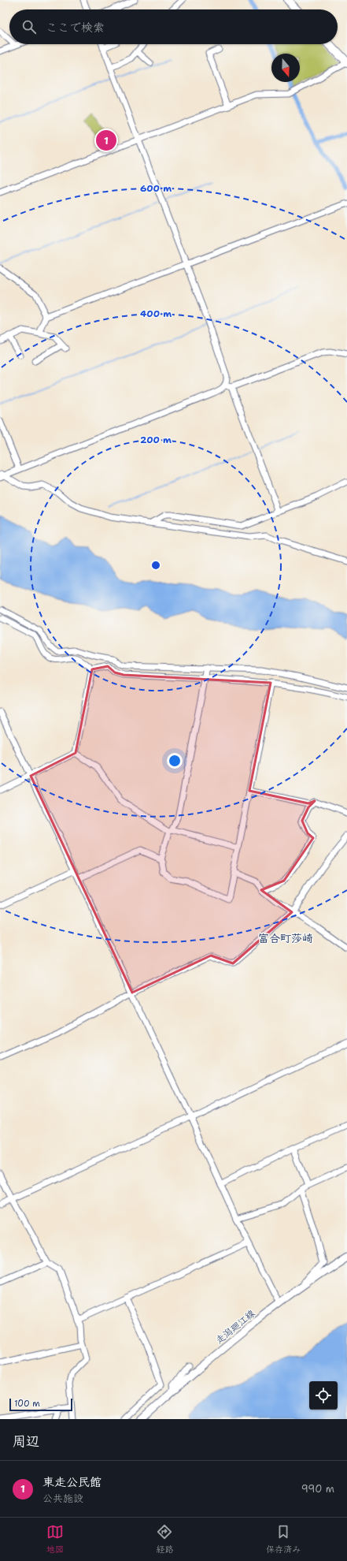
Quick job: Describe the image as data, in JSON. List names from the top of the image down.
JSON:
{
  "streets": {
    "main road": ["走潟廻江線"]
  },
  "districts": ["富合町莎崎"],
  "scale_bar": "100 m",
  "north": "bottom",
  "page": {
    "search": "ここで検索",
    "pins": "1",
    "scale": "100 m",
    "heading": "周辺",
    "list": [
      {
        "mark": "1",
        "name": "東走公民館",
        "note": "公共施設",
        "value": "990 m"
      }
    ],
    "nav": ["地図", "経路", "保存済み"]
  },
  "rings": ["600 m", "400 m", "200 m"]
}
